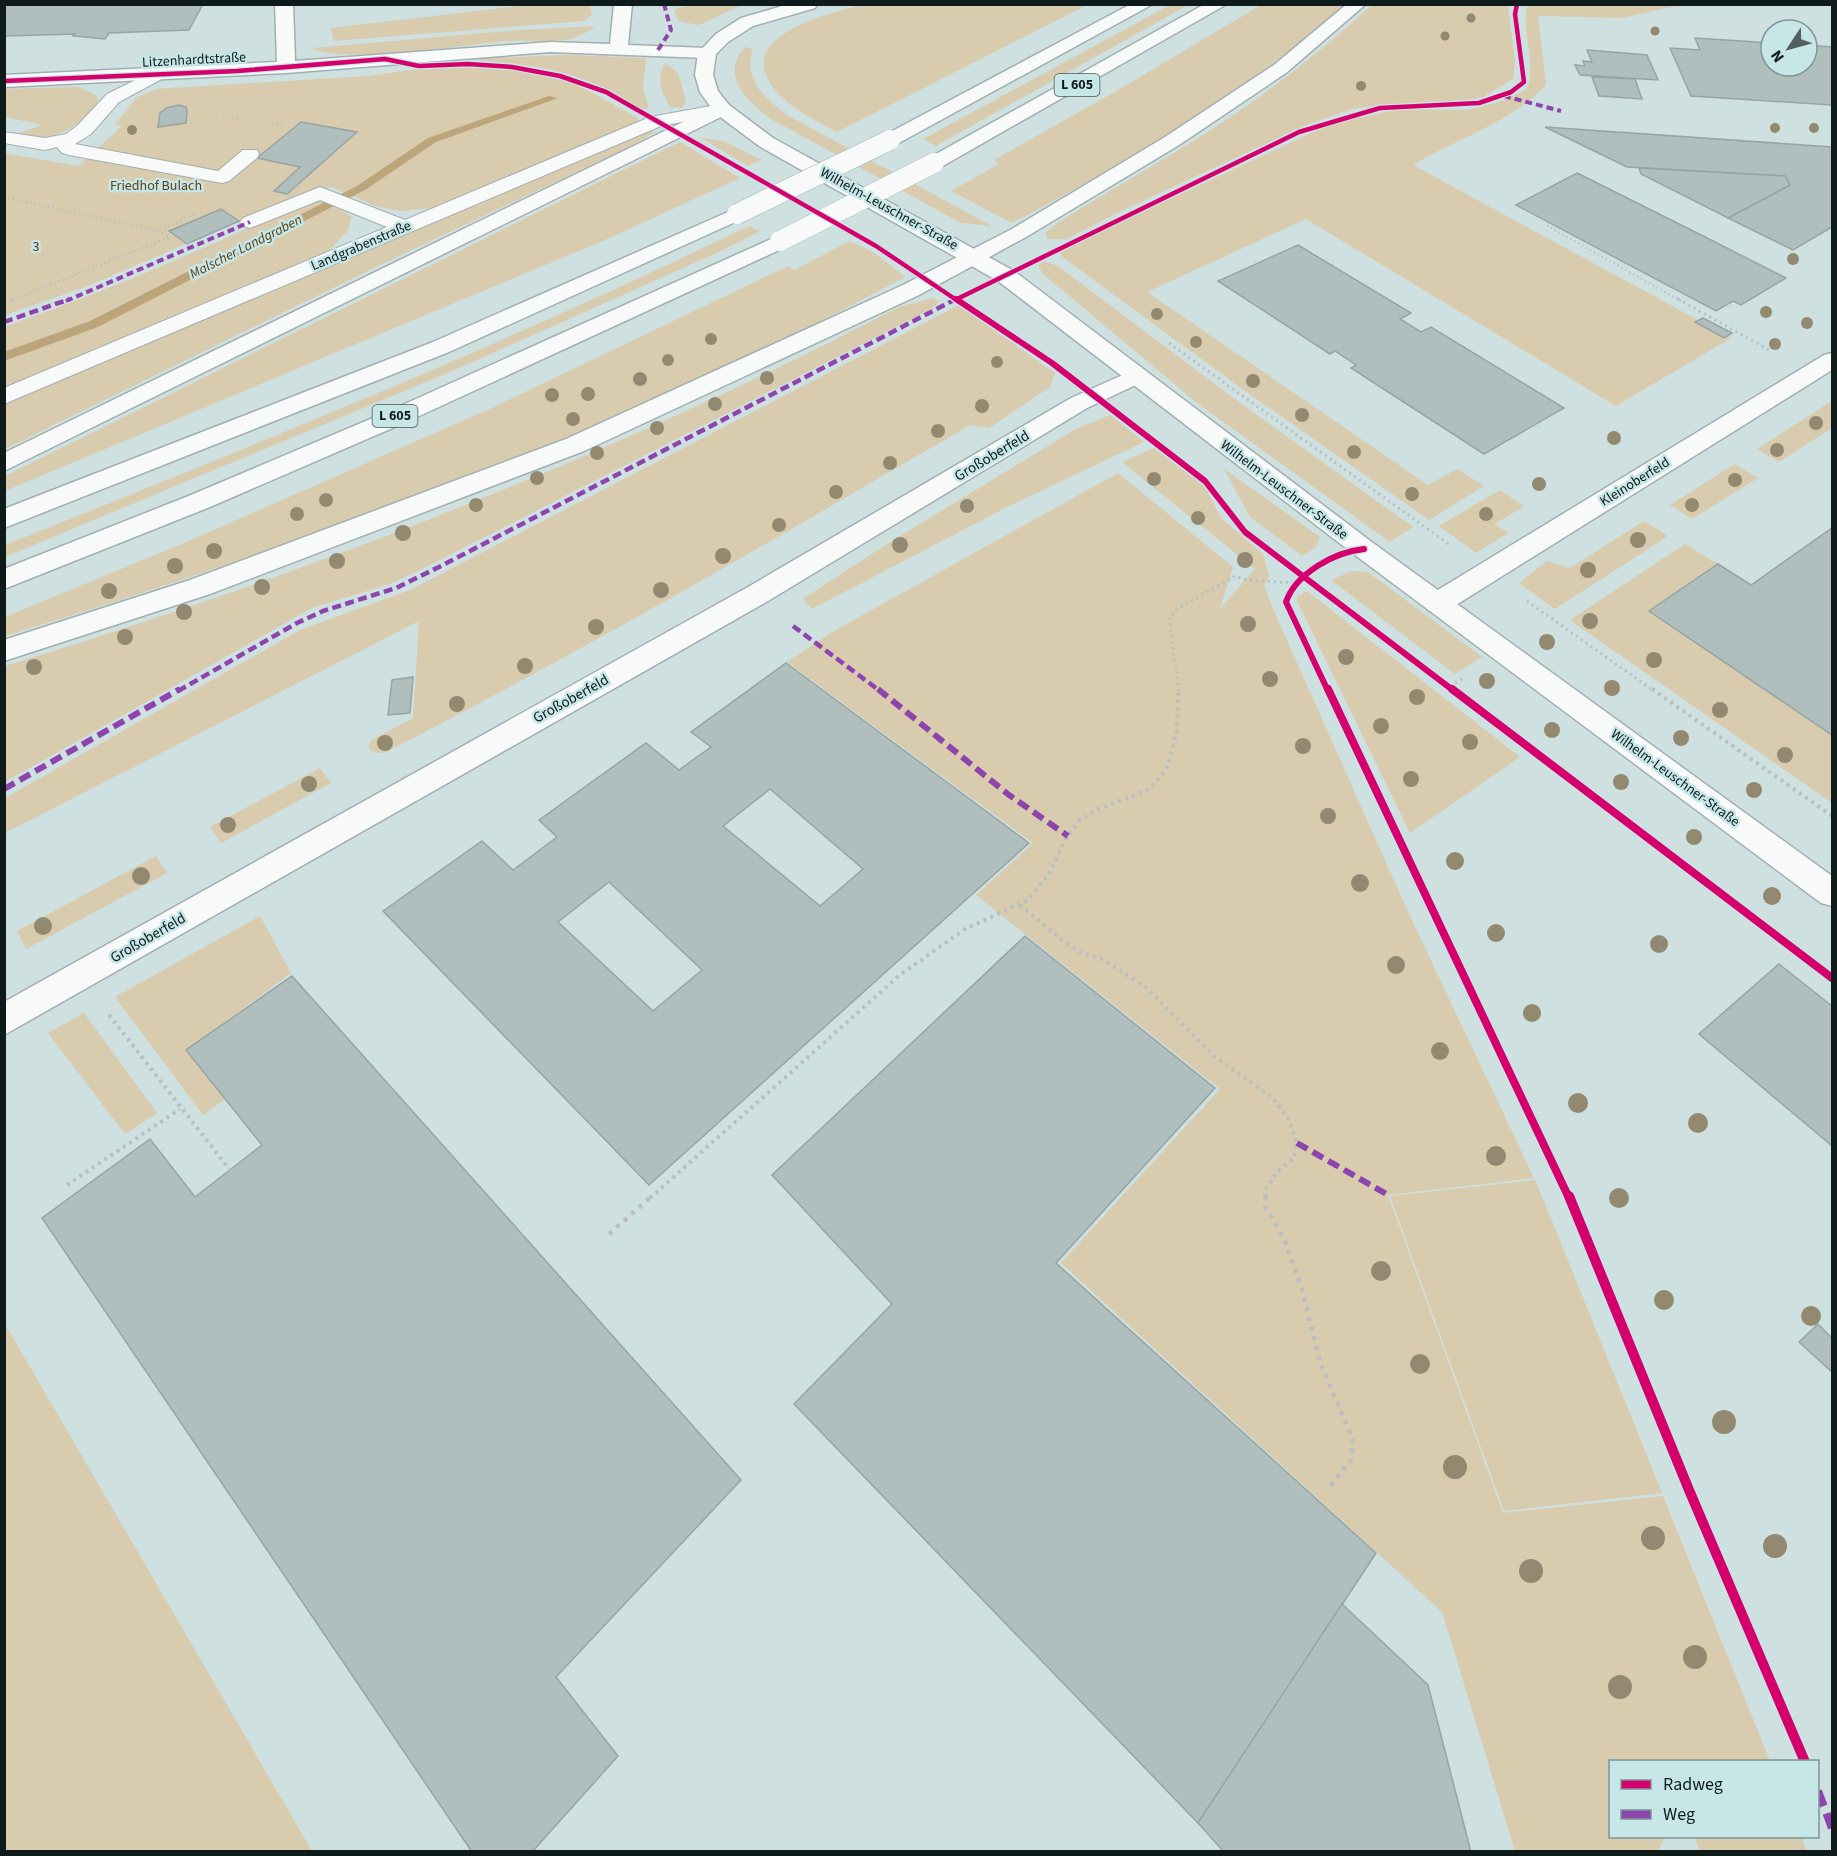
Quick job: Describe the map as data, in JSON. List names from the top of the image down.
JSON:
{
  "streets": {
    "main road": [
      "Litzenhardtstraße",
      "L 605",
      "Wilhelm-Leuschner-Straße",
      "Großoberfeld",
      "Kleinoberfeld"
    ],
    "lane": ["Landgrabenstraße"]
  },
  "crossings": [
    ["Wilhelm-Leuschner-Straße", "Landgrabenstraße"],
    ["Wilhelm-Leuschner-Straße", "Großoberfeld"],
    ["Wilhelm-Leuschner-Straße", "Kleinoberfeld"]
  ],
  "water": ["Malscher Landgraben"],
  "parks": ["Friedhof Bulach", "3"],
  "legend": ["Radweg", "Weg"],
  "north": "bottom left"
}
